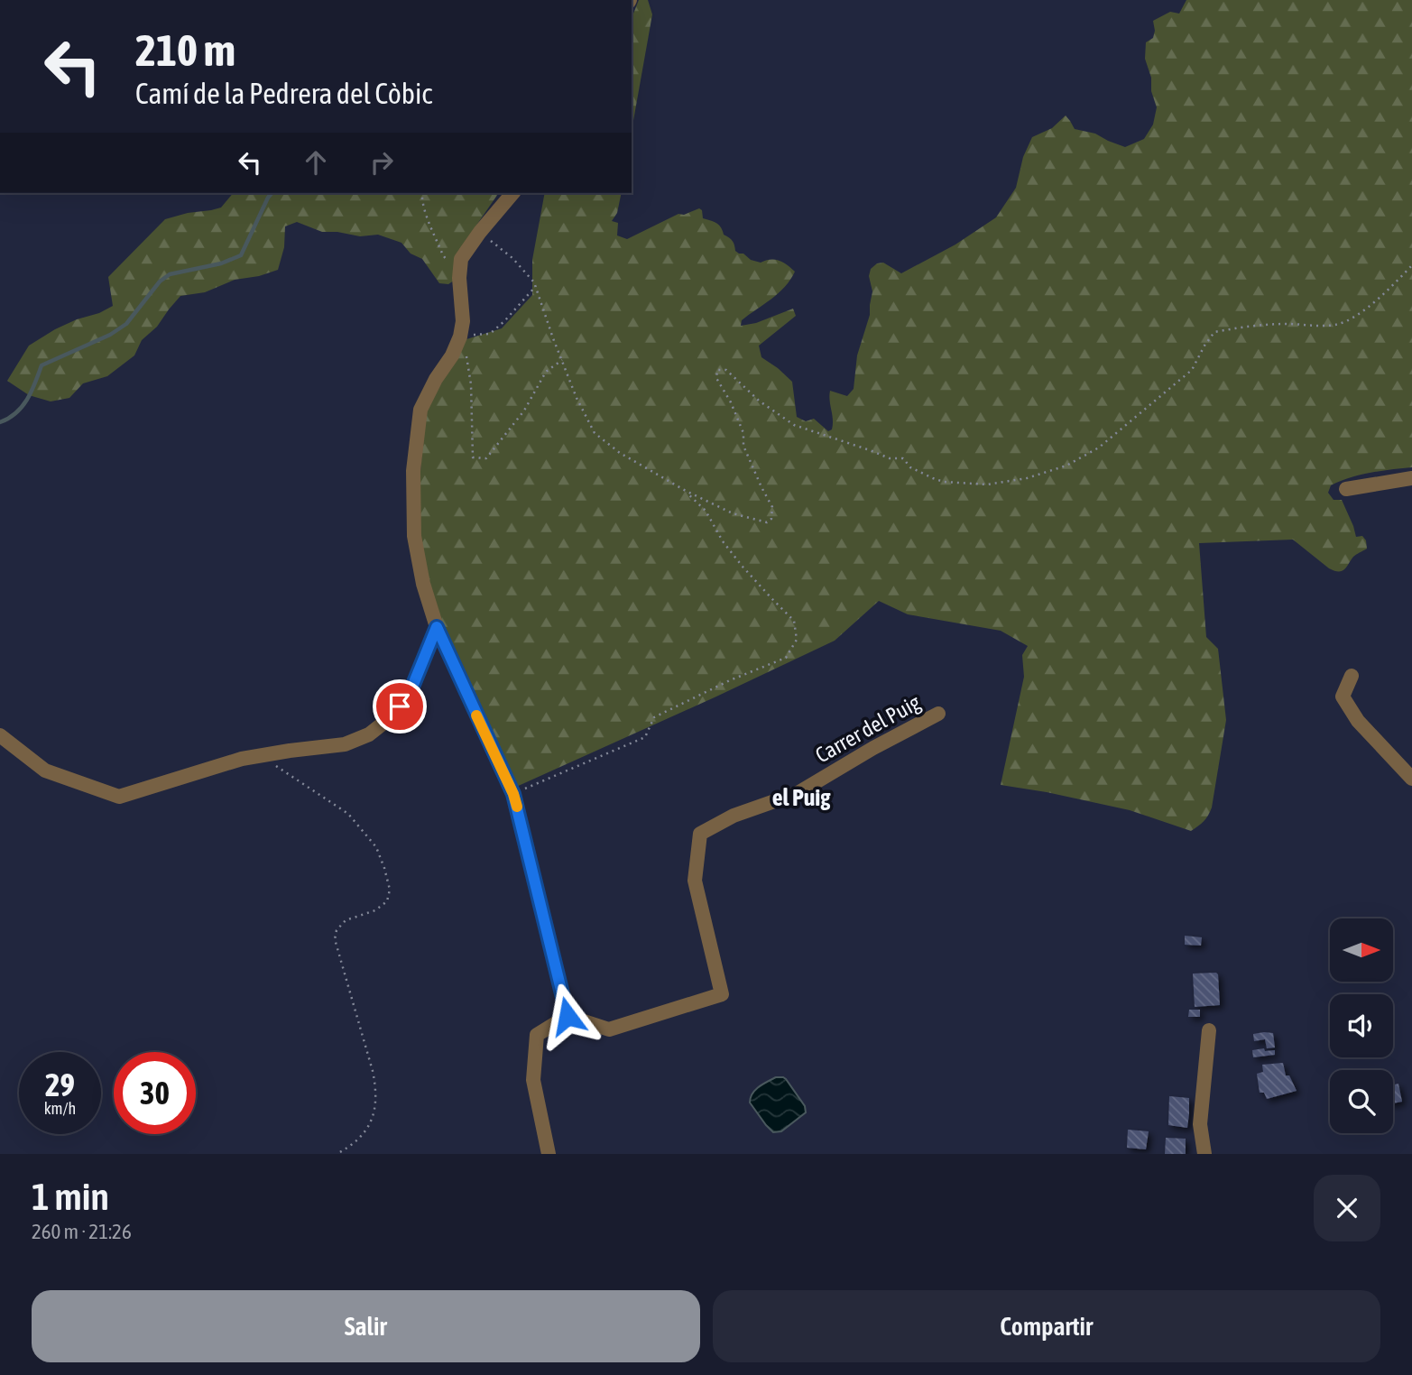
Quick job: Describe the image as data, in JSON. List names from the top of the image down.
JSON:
{
  "streets": {
    "street": ["Carrer del Puig"]
  },
  "districts": ["el Puig"],
  "north": "right",
  "page": {
    "turn": ["210 m", "Camí de la Pedrera del Còbic"],
    "speed": "29 km/h",
    "limit": "30",
    "heading": ["1 min", "260 m · 21:26"],
    "buttons": ["Salir", "Compartir"]
  }
}
